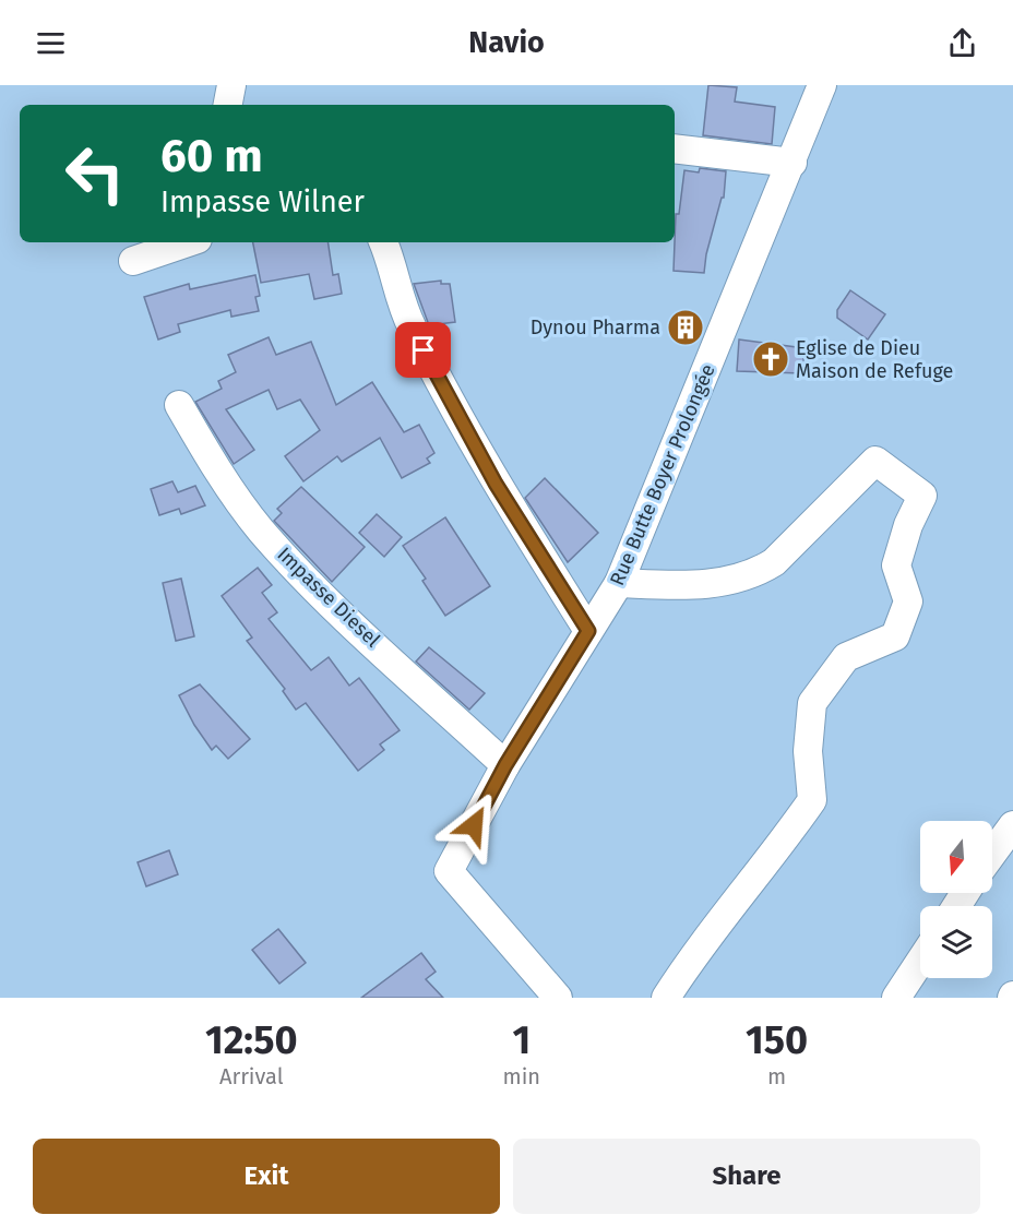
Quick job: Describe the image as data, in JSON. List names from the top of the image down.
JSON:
{
  "streets": {
    "street": ["Rue Butte Boyer Prolongée", "Impasse Diesel"]
  },
  "crossings": [
    ["Rue Butte Boyer Prolongée", "Impasse Diesel"]
  ],
  "places": {
    "building": ["Dynou Pharma"],
    "church": ["Eglise de Dieu Maison de Refuge"]
  },
  "north": "bottom",
  "page": {
    "header": "Navio",
    "turn": ["60 m", "Impasse Wilner"],
    "eta": [
      "12:50",
      "Arrival",
      "1",
      "min",
      "150",
      "m"
    ],
    "buttons": ["Exit", "Share"]
  }
}
